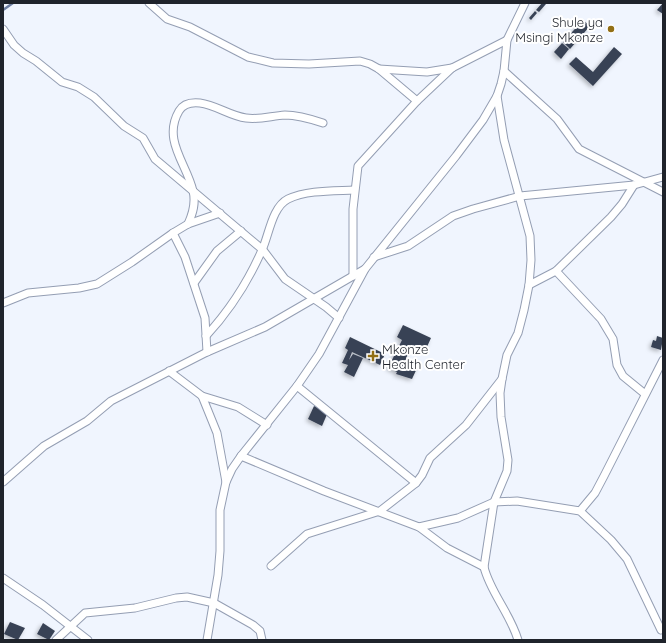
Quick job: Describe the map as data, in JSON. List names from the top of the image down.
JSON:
{
  "places": {
    "other": ["Shule ya Msingi Mkonze"],
    "health": ["Mkonze Health Center"]
  }
}
